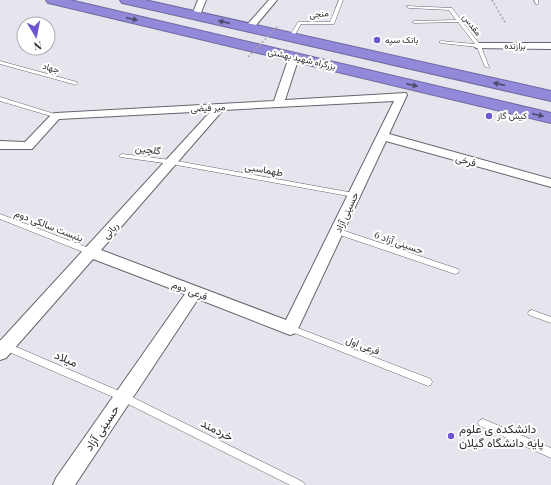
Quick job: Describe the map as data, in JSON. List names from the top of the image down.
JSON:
{
  "streets": {
    "highway": ["بزرگراه شهید بهشتی"],
    "street": [
      "برازنده",
      "میر فیضی",
      "فرخی",
      "حسینی آزاد",
      "ربانی",
      "فرعی دوم"
    ],
    "lane": [
      "منجی",
      "مقدس",
      "جهاد",
      "گلچین",
      "طهماسبی",
      "بنبست سالکی دوم",
      "حسینی آزاد 6",
      "فرعی اول",
      "میلاد",
      "خردمند"
    ]
  },
  "crossings": [
    ["منجی", "بزرگراه شهید بهشتی"],
    ["مقدس", "برازنده"],
    ["میر فیضی", "حسینی آزاد"],
    ["میر فیضی", "ربانی"],
    ["گلچین", "طهماسبی"],
    ["گلچین", "ربانی"],
    ["فرخی", "حسینی آزاد"],
    ["طهماسبی", "حسینی آزاد"],
    ["طهماسبی", "ربانی"],
    ["حسینی آزاد", "حسینی آزاد 6"],
    ["حسینی آزاد", "فرعی دوم"],
    ["حسینی آزاد", "فرعی اول"],
    ["حسینی آزاد", "میلاد"],
    ["حسینی آزاد", "خردمند"],
    ["بنبست سالکی دوم", "ربانی"],
    ["بنبست سالکی دوم", "فرعی دوم"],
    ["ربانی", "فرعی دوم"],
    ["ربانی", "میلاد"],
    ["فرعی دوم", "فرعی اول"],
    ["میلاد", "خردمند"]
  ],
  "places": ["بانک سپه", "كيش گاز", "دانشکده ی علوم پایه دانشگاه گیلان"],
  "north": "bottom"
}
